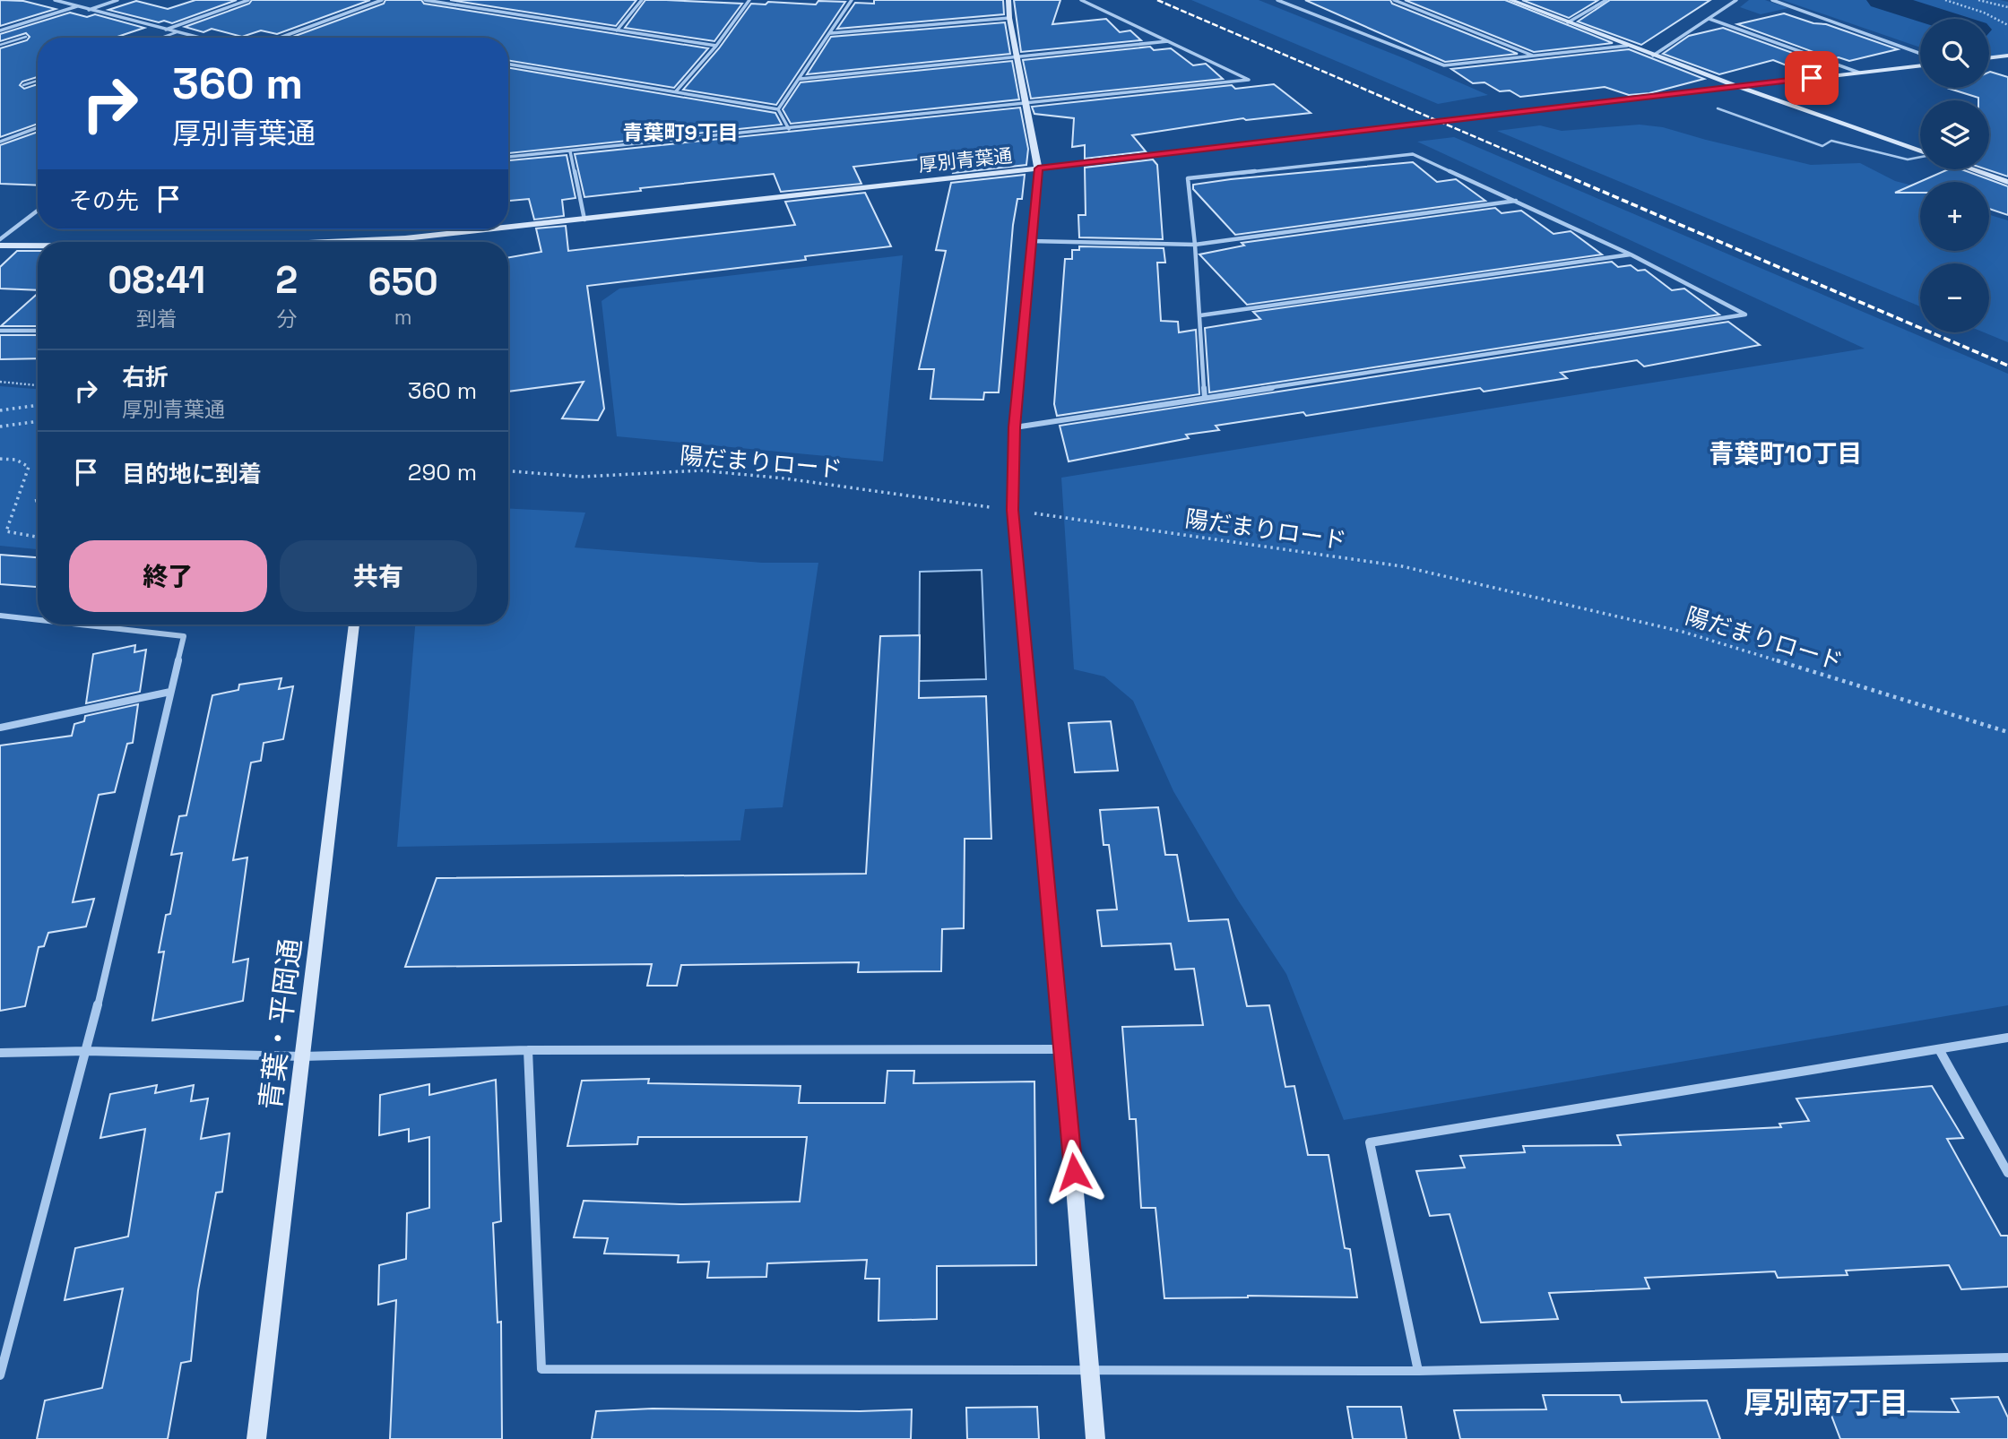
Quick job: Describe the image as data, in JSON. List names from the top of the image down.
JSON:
{
  "streets": {
    "street": ["厚別青葉通", "青葉・平岡通"],
    "path": ["陽だまりロード"]
  },
  "districts": ["青葉町9丁目", "青葉町10丁目", "厚別南7丁目"],
  "page": {
    "map_buttons": ["+", "−"],
    "turn": ["360 m", "厚別青葉通"],
    "then": "その先",
    "eta": [
      "08:41",
      "到着",
      "2",
      "分",
      "650",
      "m"
    ],
    "list": [
      {
        "name": "右折",
        "note": "厚別青葉通",
        "value": "360 m"
      },
      {
        "name": "目的地に到着",
        "value": "290 m"
      }
    ],
    "buttons": ["終了", "共有"]
  }
}
